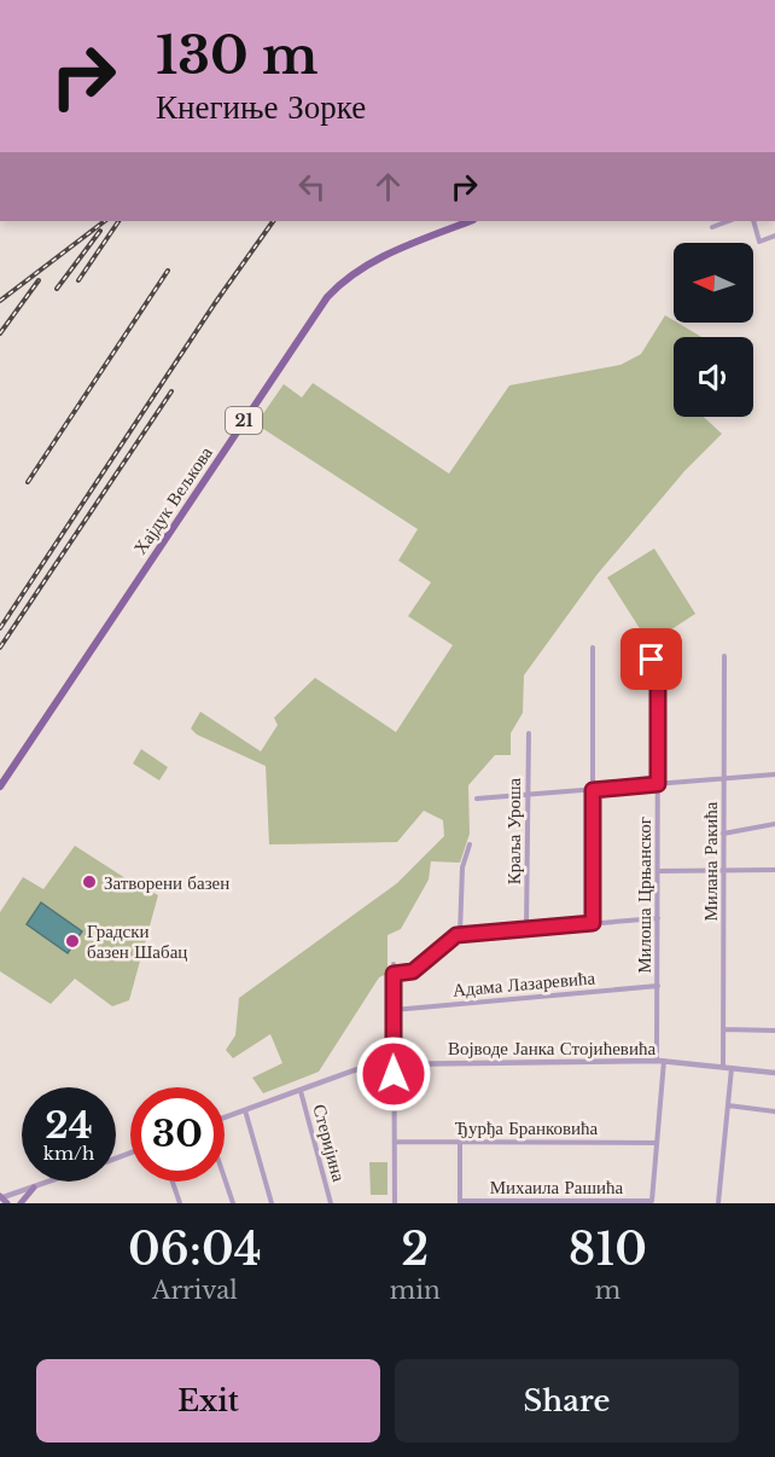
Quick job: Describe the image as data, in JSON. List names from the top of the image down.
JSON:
{
  "streets": {
    "main road": ["21", "Хајдук Вељкова"],
    "street": [
      "Краља Уроша",
      "Милана Ракића",
      "Милоша Црњанског",
      "Адама Лазаревића",
      "Војводе Јанка Стојићевића",
      "Ђурђа Бранковића",
      "Стеријина",
      "Михаила Рашића"
    ]
  },
  "crossings": [
    ["Милана Ракића", "Војводе Јанка Стојићевића"],
    ["Милоша Црњанског", "Адама Лазаревића"],
    ["Милоша Црњанског", "Војводе Јанка Стојићевића"],
    ["Милоша Црњанског", "Ђурђа Бранковића"],
    ["Милоша Црњанског", "Михаила Рашића"],
    ["Војводе Јанка Стојићевића", "Стеријина"]
  ],
  "places": ["Затворени базен", "Градски базен Шабац"],
  "north": "left",
  "page": {
    "turn": ["130 m", "Кнегиње Зорке"],
    "speed": "24 km/h",
    "limit": "30",
    "eta": [
      "06:04",
      "Arrival",
      "2",
      "min",
      "810",
      "m"
    ],
    "buttons": ["Exit", "Share"]
  }
}
